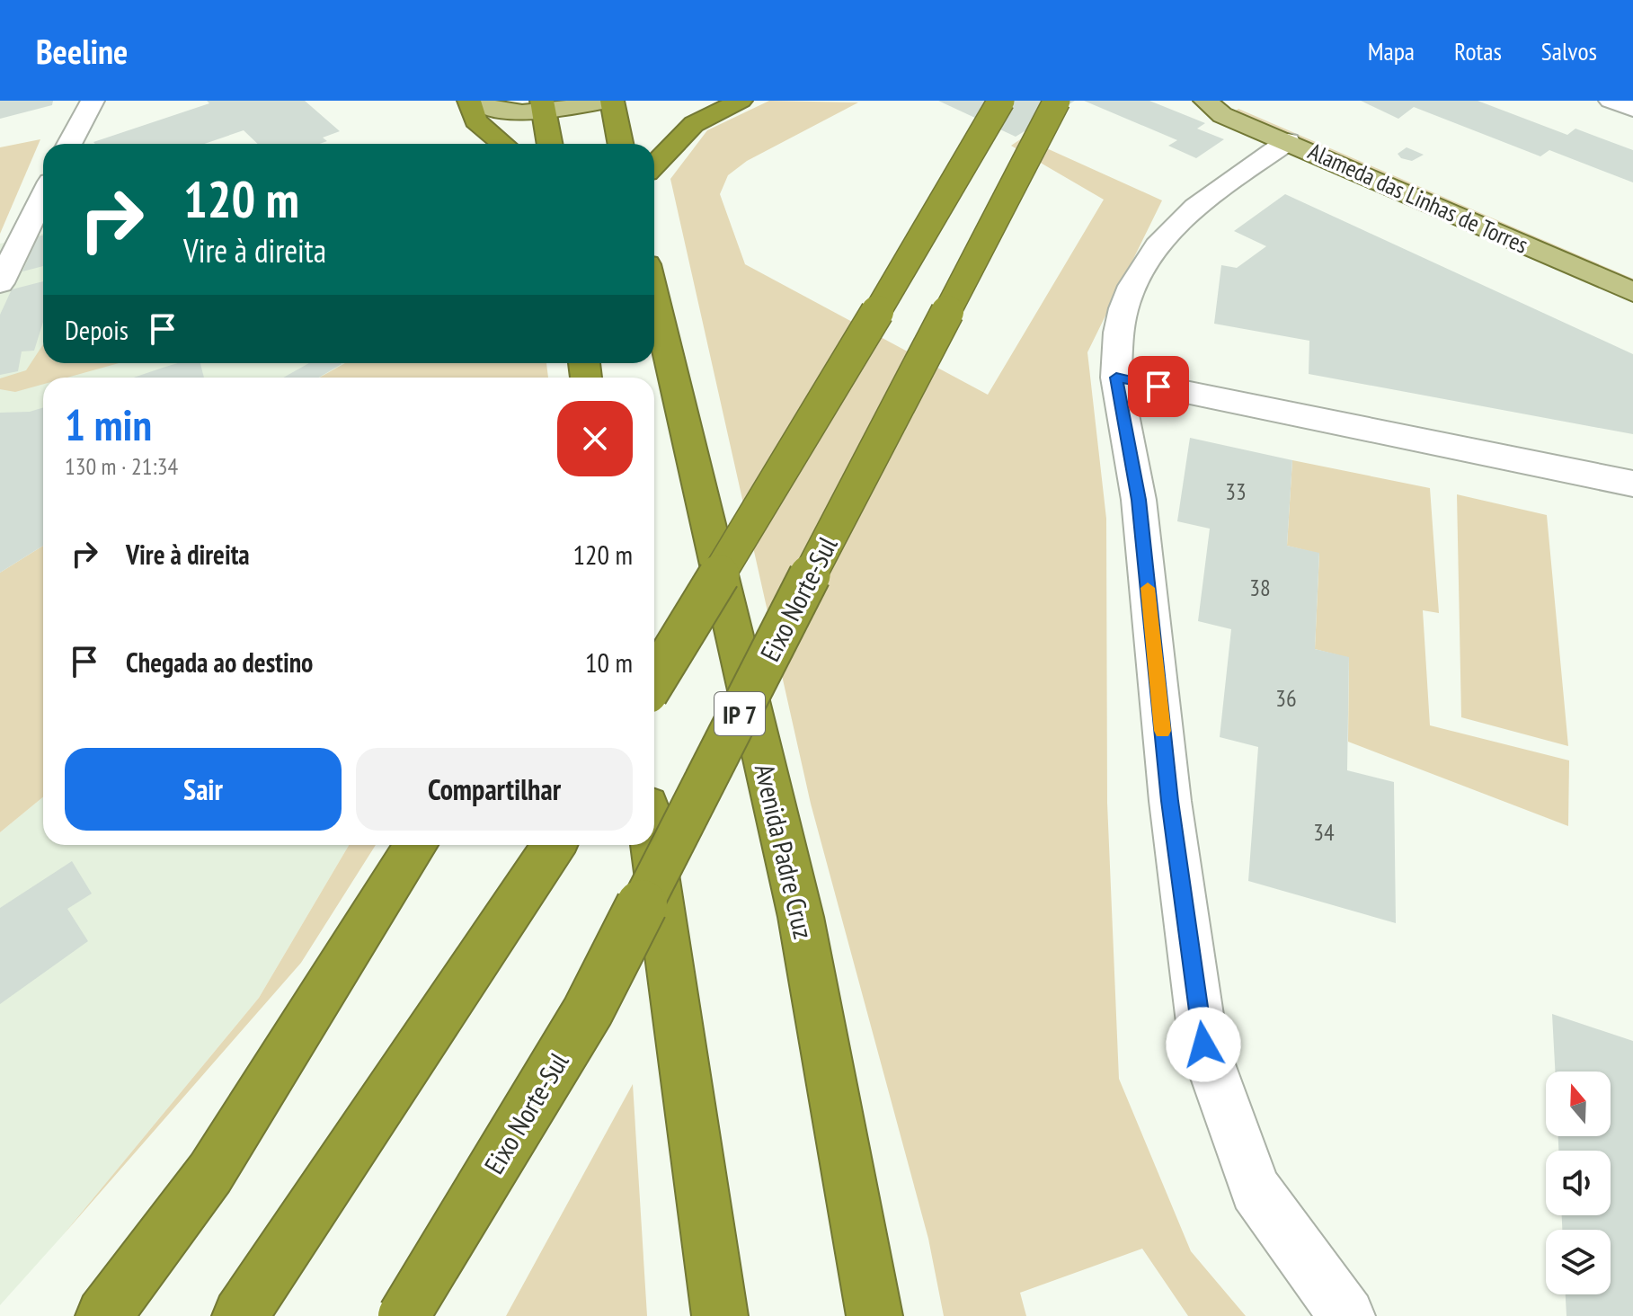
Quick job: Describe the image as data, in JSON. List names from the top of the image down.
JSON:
{
  "streets": {
    "highway": ["Eixo Norte-Sul", "IP 7", "Avenida Padre Cruz"],
    "main road": ["Alameda das Linhas de Torres"]
  },
  "house_numbers": [
    "33",
    "38",
    "36",
    "34"
  ],
  "north": "top",
  "page": {
    "header": "Beeline",
    "nav": ["Mapa", "Rotas", "Salvos"],
    "turn": ["120 m", "Vire à direita"],
    "then": "Depois",
    "heading": ["1 min", "130 m · 21:34"],
    "list": [
      {
        "name": "Vire à direita",
        "value": "120 m"
      },
      {
        "name": "Chegada ao destino",
        "value": "10 m"
      }
    ],
    "buttons": ["Sair", "Compartilhar"]
  }
}
